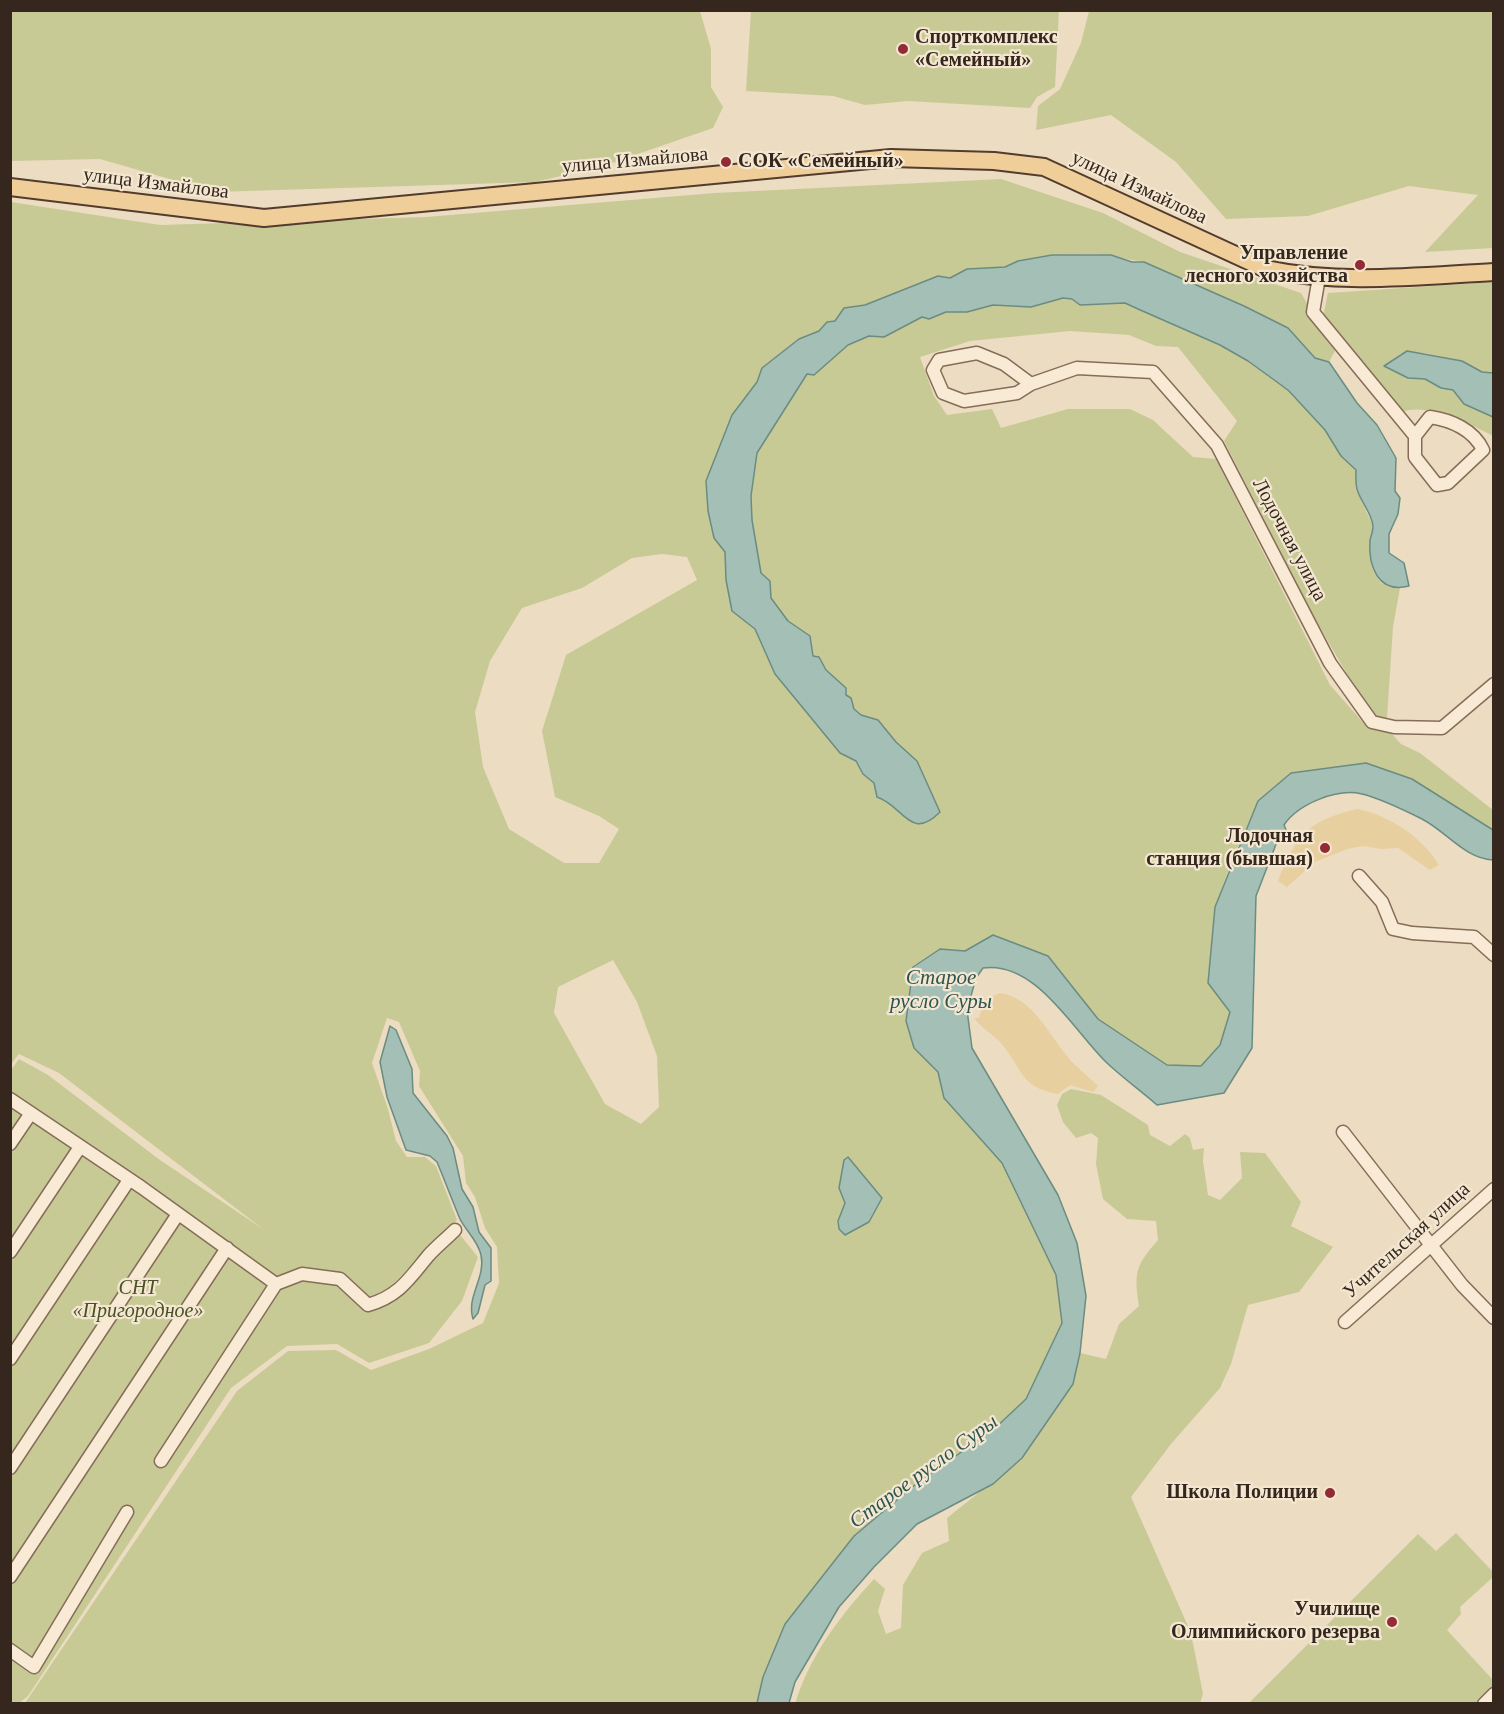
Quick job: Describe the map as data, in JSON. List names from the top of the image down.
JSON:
{
  "streets": {
    "main road": ["улица Измайлова"],
    "street": ["Лодочная улица", "Учительская улица"]
  },
  "water": ["Старое русло Суры"],
  "parks": ["СНТ «Пригородное»"],
  "places": [
    "Спорткомплекс «Семейный»",
    "СОК «Семейный»",
    "Управление лесного хозяйства",
    "Лодочная станция (бывшая)",
    "Школа Полиции",
    "Училище Олимпийского резерва"
  ]
}
